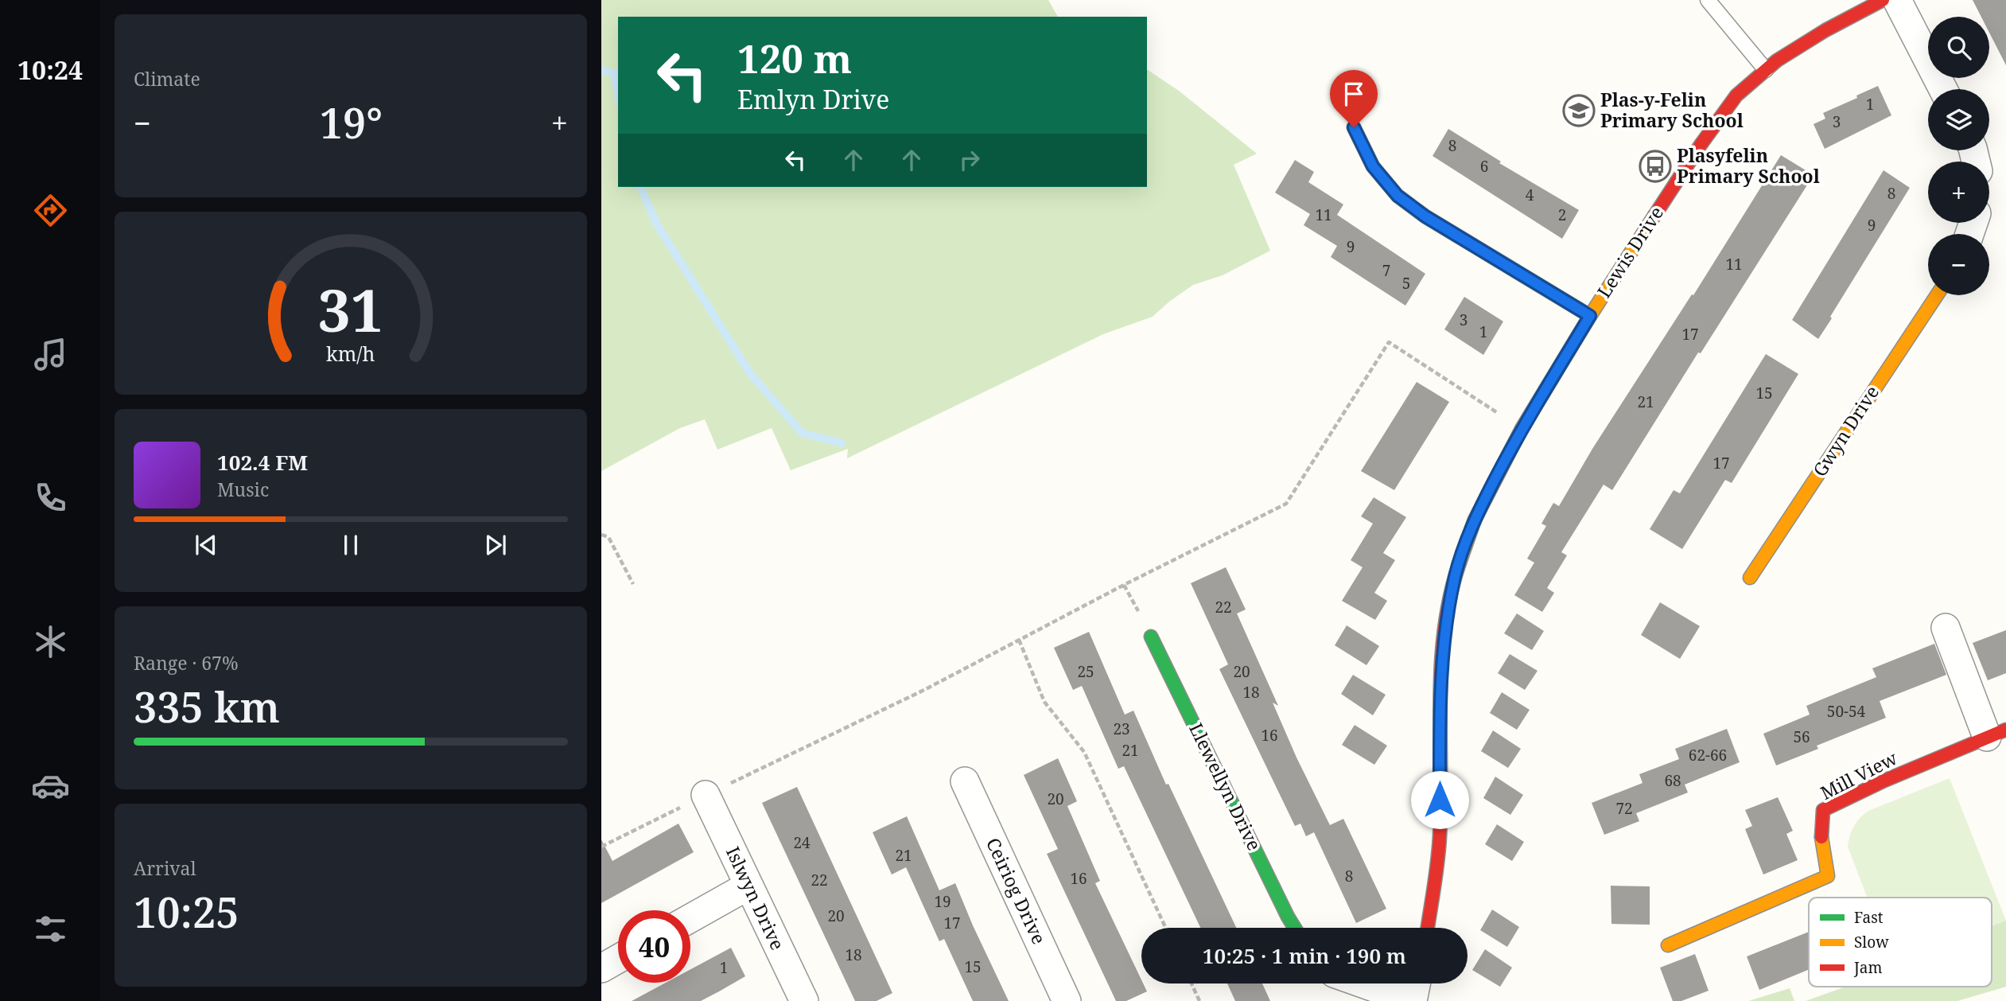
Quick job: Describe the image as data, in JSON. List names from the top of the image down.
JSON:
{
  "streets": {
    "street": [
      "Lewis Drive",
      "Gwyn Drive",
      "Mill View",
      "Llewellyn Drive",
      "Ceiriog Drive",
      "Islwyn Drive"
    ]
  },
  "places": {
    "school or university": ["Plas-y-Felin Primary School"],
    "bus stop": ["Plasyfelin Primary School"]
  },
  "house_numbers": [
    "1",
    "3",
    "8",
    "6",
    "8",
    "4",
    "11",
    "2",
    "9",
    "9",
    "11",
    "7",
    "5",
    "3",
    "1",
    "17",
    "15",
    "21",
    "17",
    "22",
    "25",
    "20",
    "18",
    "50-54",
    "23",
    "16",
    "56",
    "21",
    "62-66",
    "68",
    "20",
    "72",
    "24",
    "21",
    "8",
    "16",
    "22",
    "19",
    "20",
    "17",
    "18",
    "15",
    "1"
  ],
  "legend": ["Fast", "Slow", "Jam"],
  "page": {
    "tabs": "10:24",
    "tile": [
      "Climate",
      ["Range · 67%", "335 km"],
      ["Arrival", "10:25"]
    ],
    "map_buttons": ["+", "−"],
    "turn": ["120 m", "Emlyn Drive"],
    "heat": ["−", "19°", "+"],
    "song": ["102.4 FM", "Music"],
    "limit": "40",
    "trip": "10:25 · 1 min · 190 m",
    "gauge": ["31", "km/h"]
  }
}
